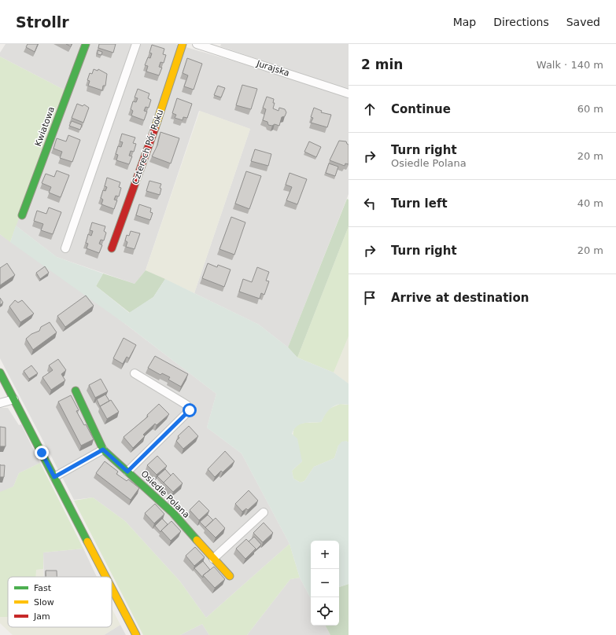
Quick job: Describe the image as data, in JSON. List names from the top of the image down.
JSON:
{
  "streets": {
    "street": [
      "Jurajska",
      "Kwiatowa",
      "Czterech Pór Roku",
      "Osiedle Polana"
    ]
  },
  "legend": ["Fast", "Slow", "Jam"],
  "page": {
    "header": "Strollr",
    "nav": ["Map", "Directions", "Saved"],
    "heading": ["2 min", "Walk · 140 m"],
    "list": [
      ["Continue", "60 m"],
      ["Turn right", "Osiedle Polana", "20 m"],
      ["Turn left", "40 m"],
      ["Turn right", "20 m"],
      "Arrive at destination"
    ],
    "map_buttons": ["+", "−"]
  }
}
